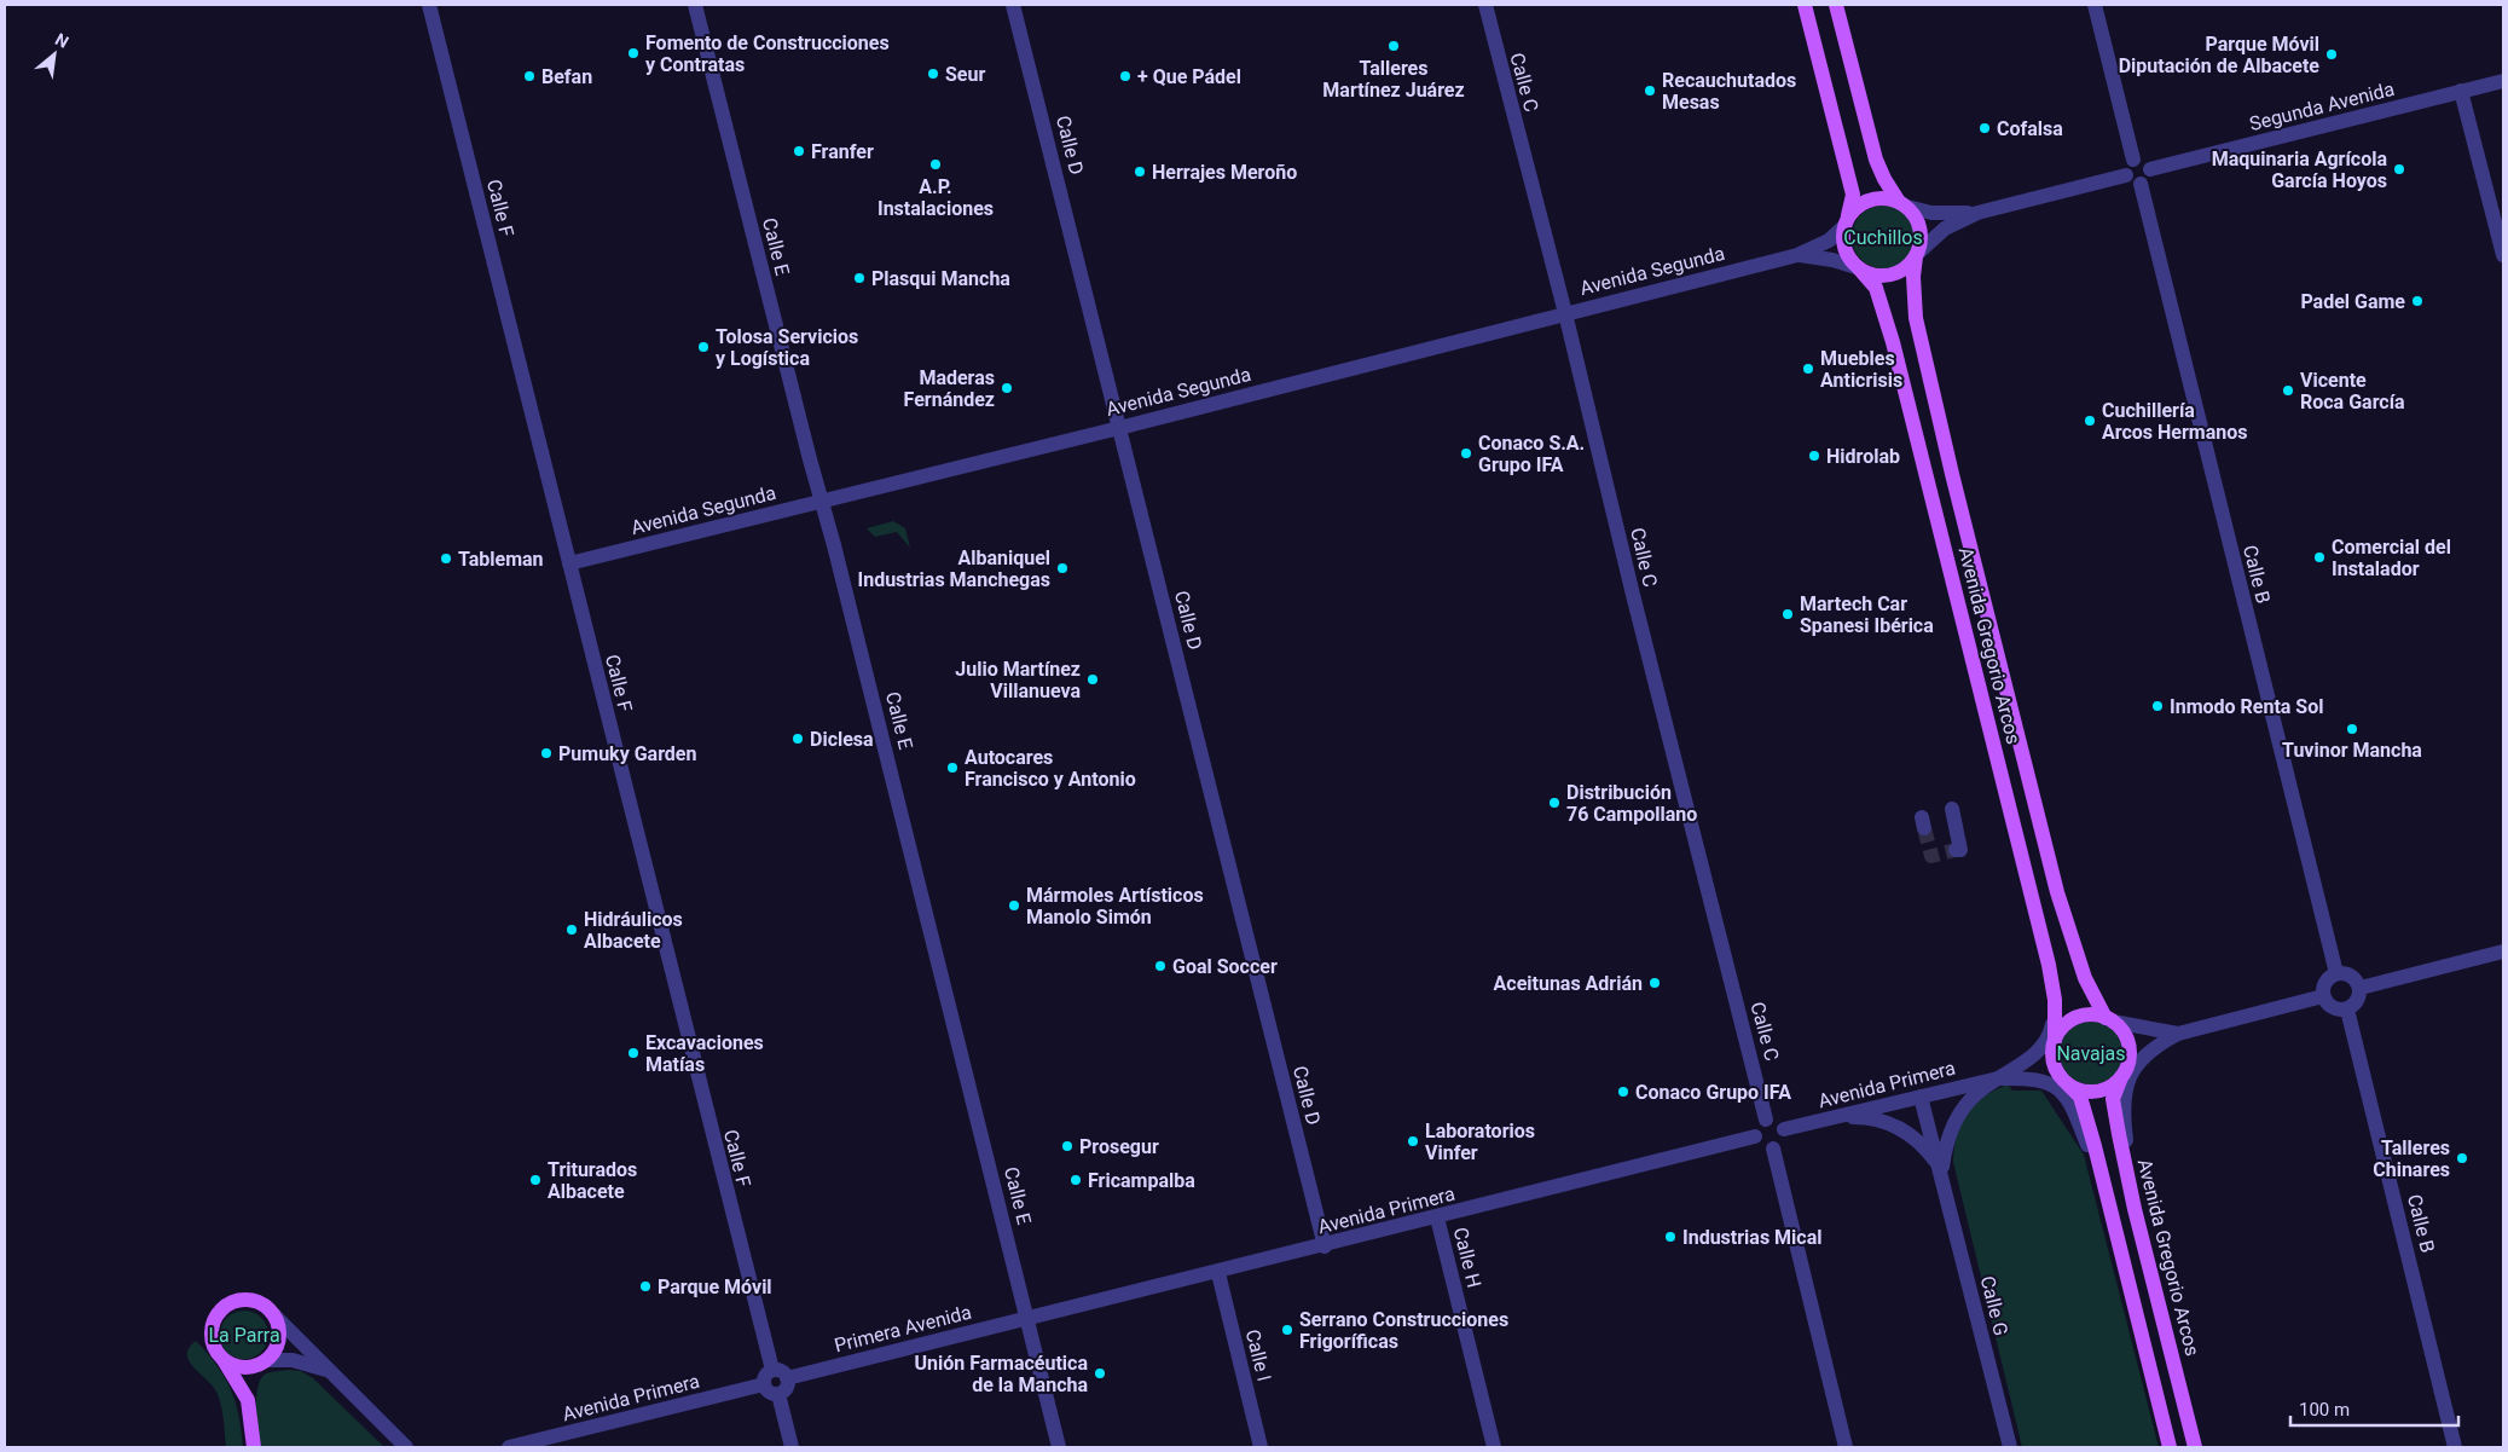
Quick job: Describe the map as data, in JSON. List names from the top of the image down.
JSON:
{
  "streets": {
    "main road": ["Avenida Gregorio Arcos"],
    "street": [
      "Calle C",
      "Segunda Avenida",
      "Calle D",
      "Calle F",
      "Calle E",
      "Avenida Segunda",
      "Calle B",
      "Avenida Primera",
      "Calle H",
      "Calle G",
      "Primera Avenida",
      "Calle I"
    ]
  },
  "crossings": [
    ["Calle C", "Avenida Segunda"],
    ["Calle C", "Avenida Primera"],
    ["Segunda Avenida", "Calle B"],
    ["Calle D", "Avenida Segunda"],
    ["Calle D", "Avenida Primera"],
    ["Calle F", "Avenida Segunda"],
    ["Calle F", "Avenida Primera"],
    ["Calle F", "Primera Avenida"],
    ["Calle E", "Avenida Segunda"],
    ["Calle E", "Avenida Primera"],
    ["Calle E", "Primera Avenida"],
    ["Avenida Segunda", "Avenida Gregorio Arcos"],
    ["Avenida Gregorio Arcos", "Avenida Primera"],
    ["Avenida Primera", "Calle H"],
    ["Avenida Primera", "Calle G"],
    ["Avenida Primera", "Primera Avenida"],
    ["Avenida Primera", "Calle I"]
  ],
  "parks": ["Cuchillos", "Navajas", "La Parra"],
  "places": [
    "Talleres Martínez Juárez",
    "Fomento de Construcciones y Contratas",
    "Parque Móvil Diputación de Albacete",
    "Seur",
    "Befan",
    "+ Que Pádel",
    "Recauchutados Mesas",
    "Cofalsa",
    "Franfer",
    "A.P. Instalaciones",
    "Maquinaria Agrícola García Hoyos",
    "Herrajes Meroño",
    "Plasqui Mancha",
    "Padel Game",
    "Tolosa Servicios y Logística",
    "Muebles Anticrisis",
    "Maderas Fernández",
    "Vicente Roca García",
    "Cuchillería Arcos Hermanos",
    "Conaco S.A. Grupo IFA",
    "Hidrolab",
    "Comercial del Instalador",
    "Tableman",
    "Albaniquel Industrias Manchegas",
    "Martech Car Spanesi Ibérica",
    "Julio Martínez Villanueva",
    "Inmodo Renta Sol",
    "Tuvinor Mancha",
    "Diclesa",
    "Pumuky Garden",
    "Autocares Francisco y Antonio",
    "Distribución 76 Campollano",
    "Mármoles Artísticos Manolo Simón",
    "Hidráulicos Albacete",
    "Goal Soccer",
    "Aceitunas Adrián",
    "Excavaciones Matías",
    "Conaco Grupo IFA",
    "Laboratorios Vinfer",
    "Prosegur",
    "Talleres Chinares",
    "Triturados Albacete",
    "Fricampalba",
    "Industrias Mical",
    "Parque Móvil",
    "Serrano Construcciones Frigoríficas",
    "Unión Farmacéutica de la Mancha"
  ],
  "scale_bar": "100 m",
  "north": "top right"
}
